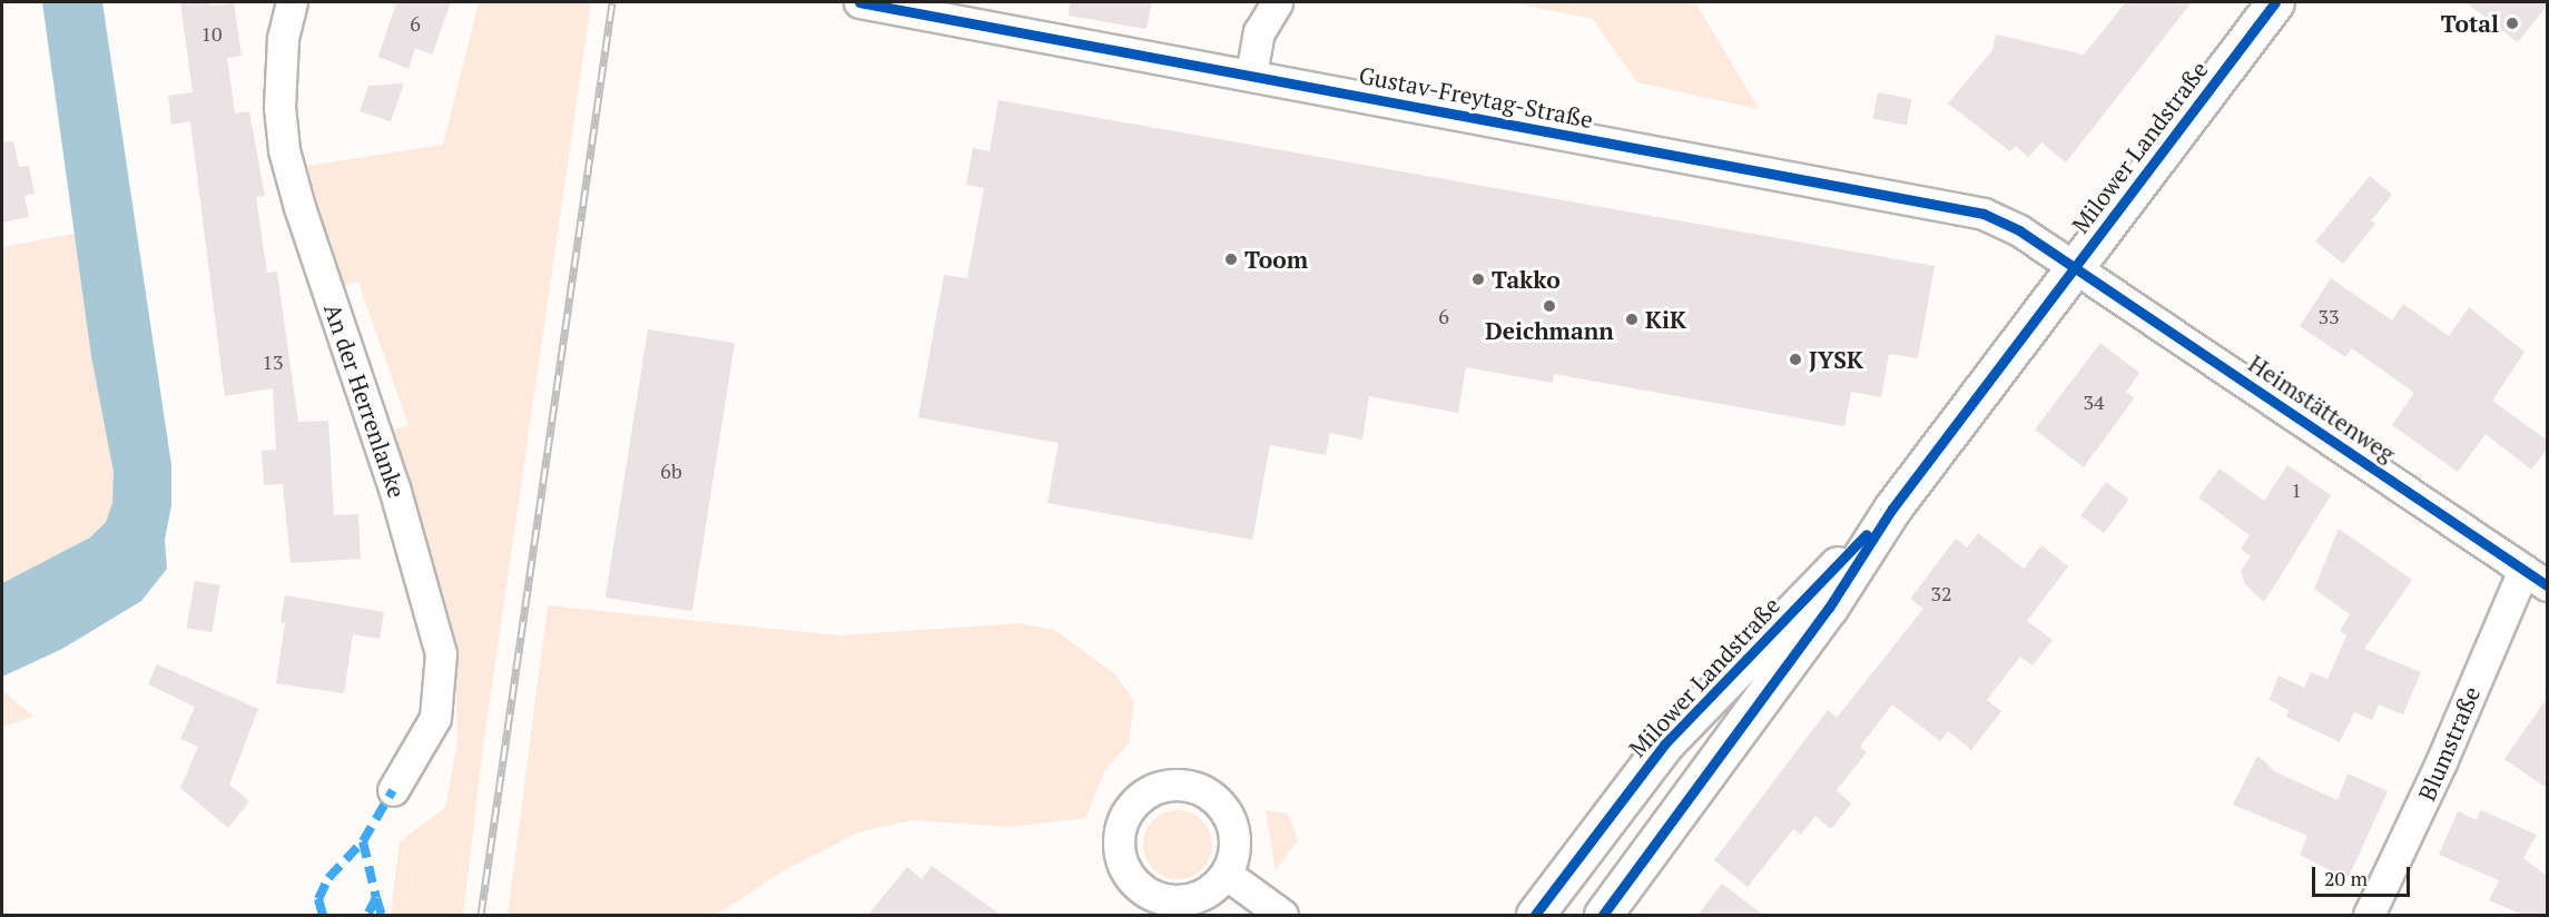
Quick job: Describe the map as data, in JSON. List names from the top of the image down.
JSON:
{
  "streets": {
    "main road": ["Milower Landstraße"],
    "street": [
      "Gustav-Freytag-Straße",
      "An der Herrenlanke",
      "Heimstättenweg",
      "Blumstraße"
    ]
  },
  "crossings": [
    ["Gustav-Freytag-Straße", "Milower Landstraße"],
    ["Gustav-Freytag-Straße", "Heimstättenweg"],
    ["Milower Landstraße", "Heimstättenweg"],
    ["Heimstättenweg", "Blumstraße"]
  ],
  "places": [
    "Total",
    "Toom",
    "Takko",
    "Deichmann",
    "KiK",
    "JYSK"
  ],
  "house_numbers": [
    "6",
    "10",
    "6",
    "33",
    "13",
    "34",
    "6b",
    "1",
    "32"
  ],
  "scale_bar": "20 m"
}
